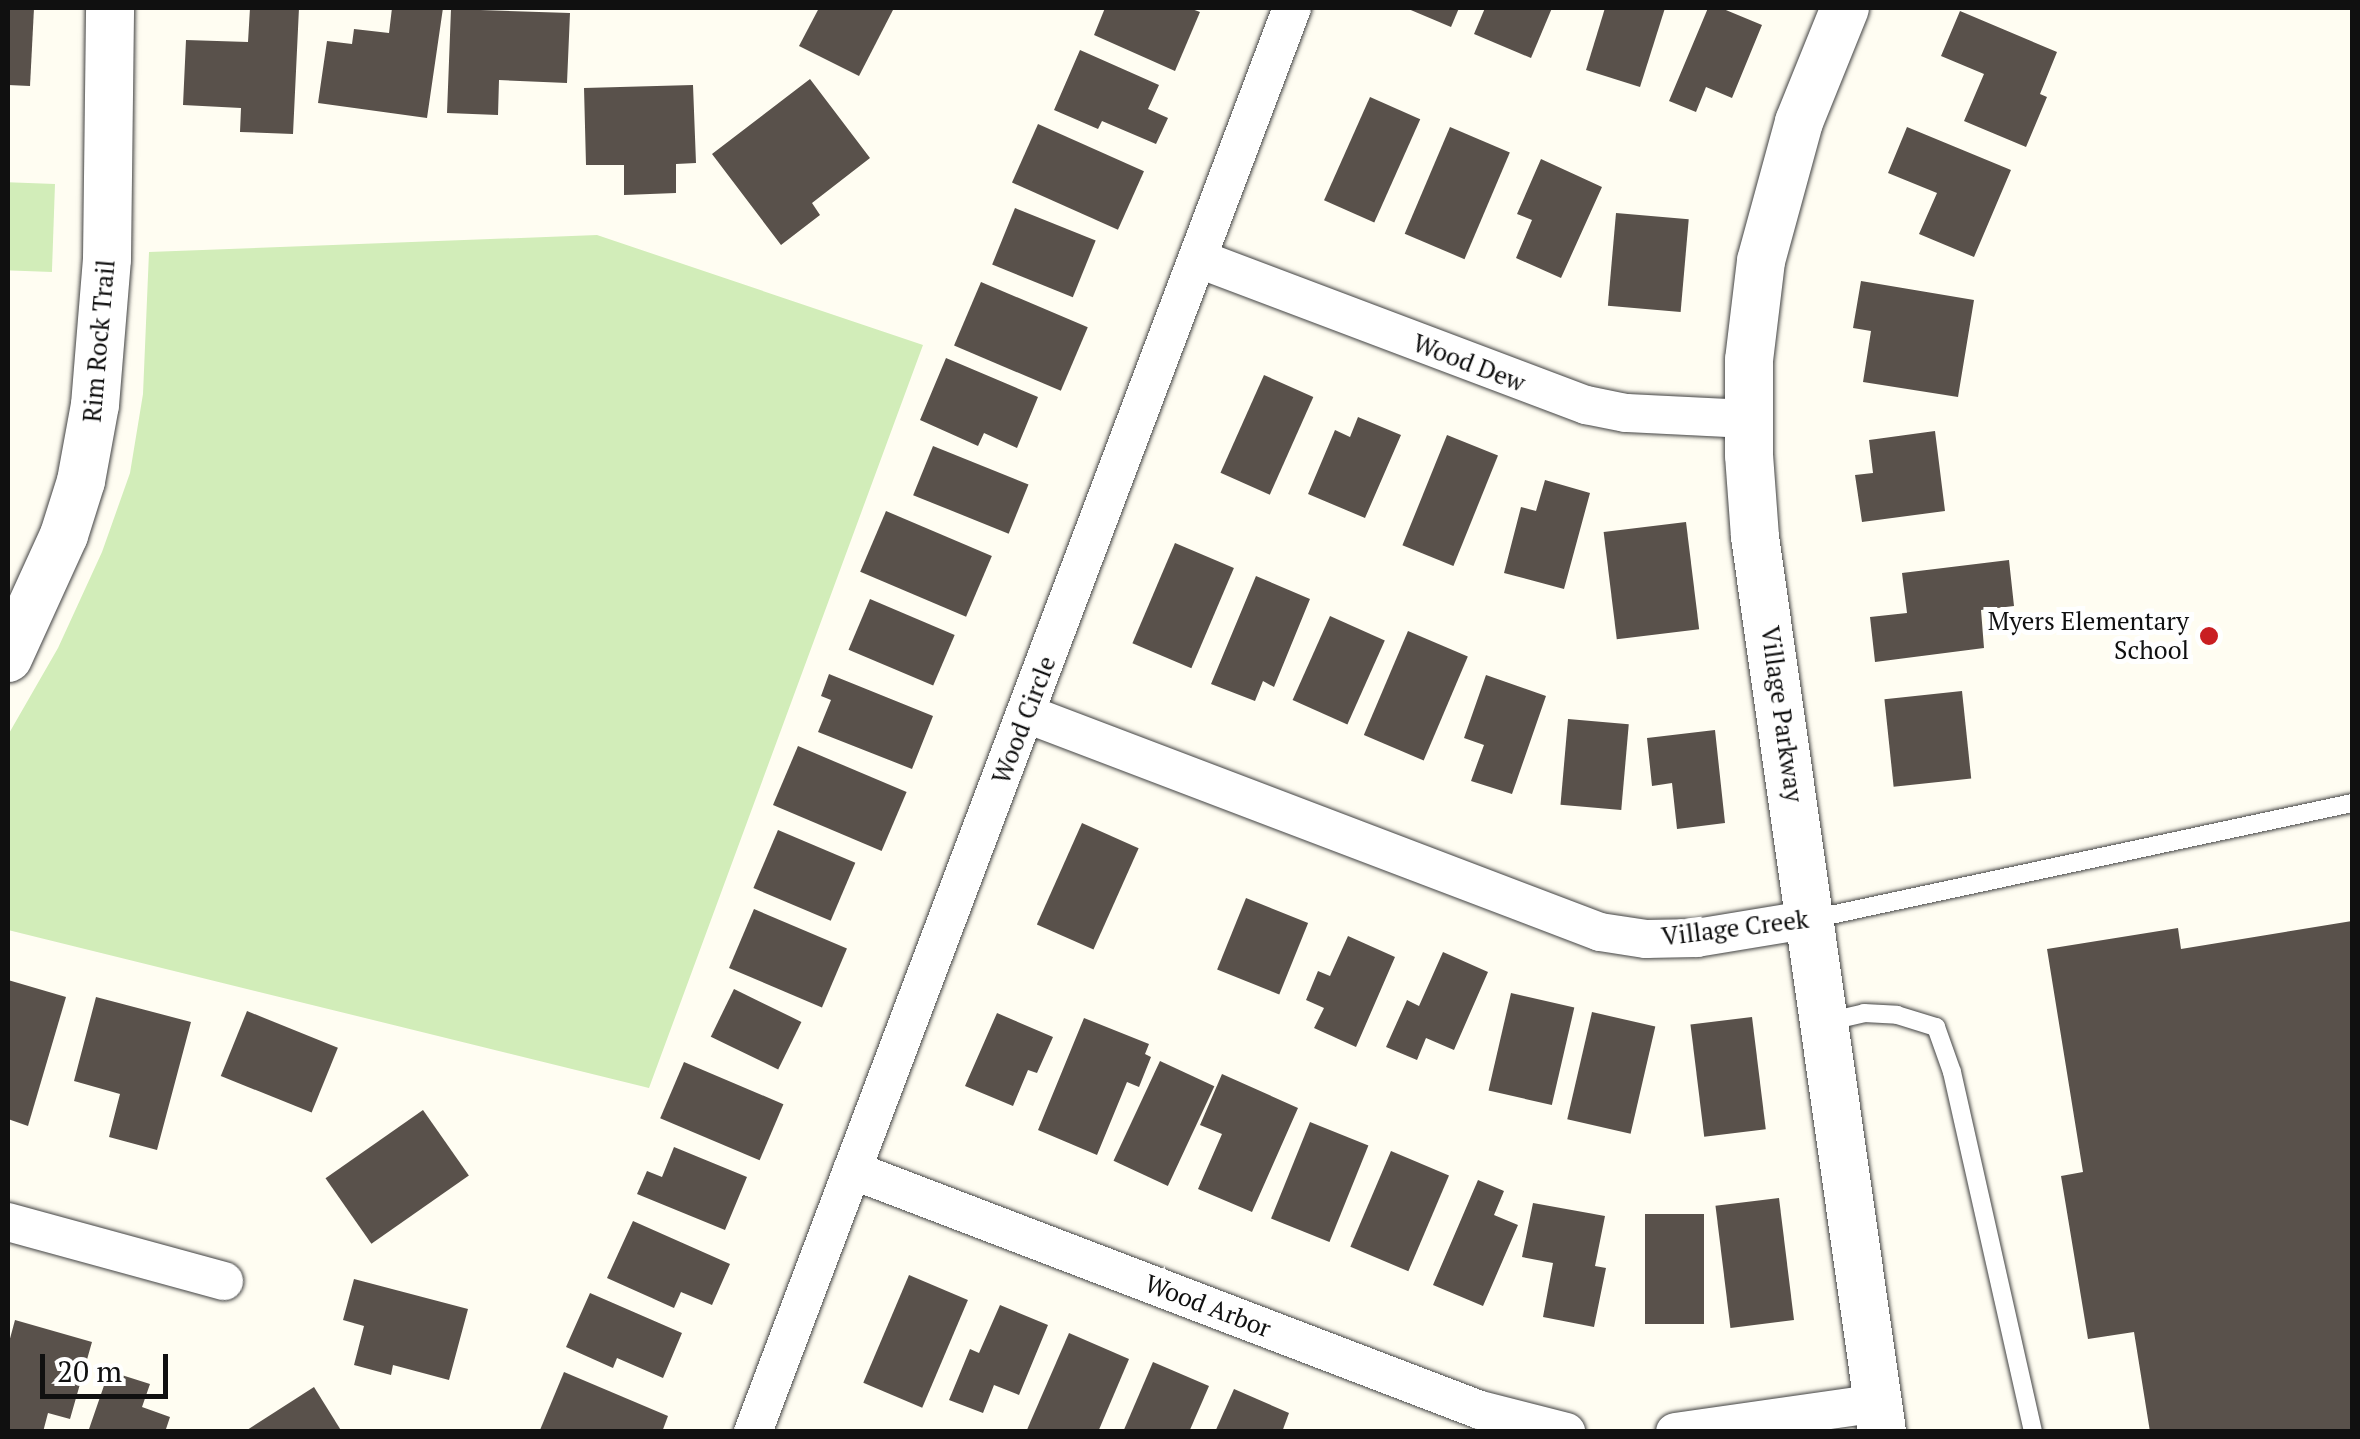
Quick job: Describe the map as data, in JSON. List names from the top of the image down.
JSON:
{
  "streets": {
    "street": [
      "Rim Rock Trail",
      "Wood Dew",
      "Village Parkway",
      "Wood Circle",
      "Village Creek",
      "Wood Arbor"
    ]
  },
  "crossings": [
    ["Wood Dew", "Village Parkway"],
    ["Wood Dew", "Wood Circle"],
    ["Village Parkway", "Village Creek"],
    ["Wood Circle", "Village Creek"],
    ["Wood Circle", "Wood Arbor"]
  ],
  "places": ["Myers Elementary School"],
  "scale_bar": "20 m"
}
